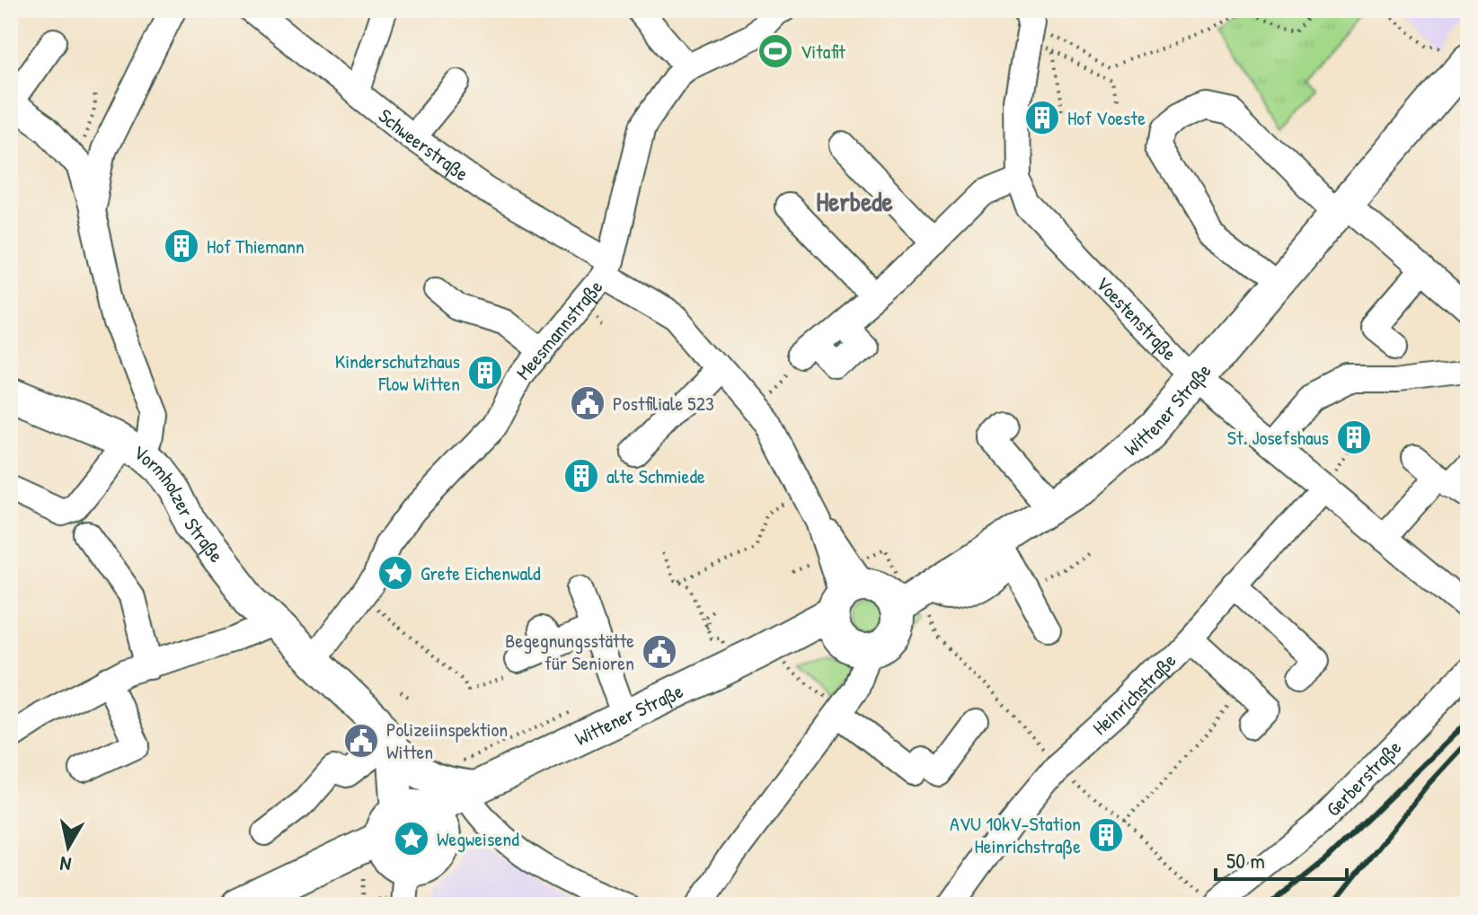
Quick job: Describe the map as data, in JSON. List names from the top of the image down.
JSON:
{
  "streets": {
    "main road": ["Wittener Straße", "Vormholzer Straße"],
    "street": [
      "Schweerstraße",
      "Voestenstraße",
      "Meesmannstraße",
      "Heinrichstraße",
      "Gerberstraße"
    ]
  },
  "crossings": [
    ["Schweerstraße", "Meesmannstraße"],
    ["Schweerstraße", "Wittener Straße"],
    ["Voestenstraße", "Wittener Straße"],
    ["Voestenstraße", "Heinrichstraße"],
    ["Meesmannstraße", "Vormholzer Straße"]
  ],
  "districts": ["Herbede"],
  "places": {
    "sports": ["Vitafit"],
    "building": [
      "Hof Voeste",
      "Hof Thiemann",
      "Kinderschutzhaus Flow Witten",
      "St. Josefshaus",
      "alte Schmiede",
      "AVU 10kV-Station Heinrichstraße"
    ],
    "public building": ["Postfiliale 523", "Begegnungsstätte für Senioren", "Polizeiinspektion Witten"],
    "place": ["Grete Eichenwald", "Wegweisend"]
  },
  "scale_bar": "50 m",
  "north": "bottom"
}
